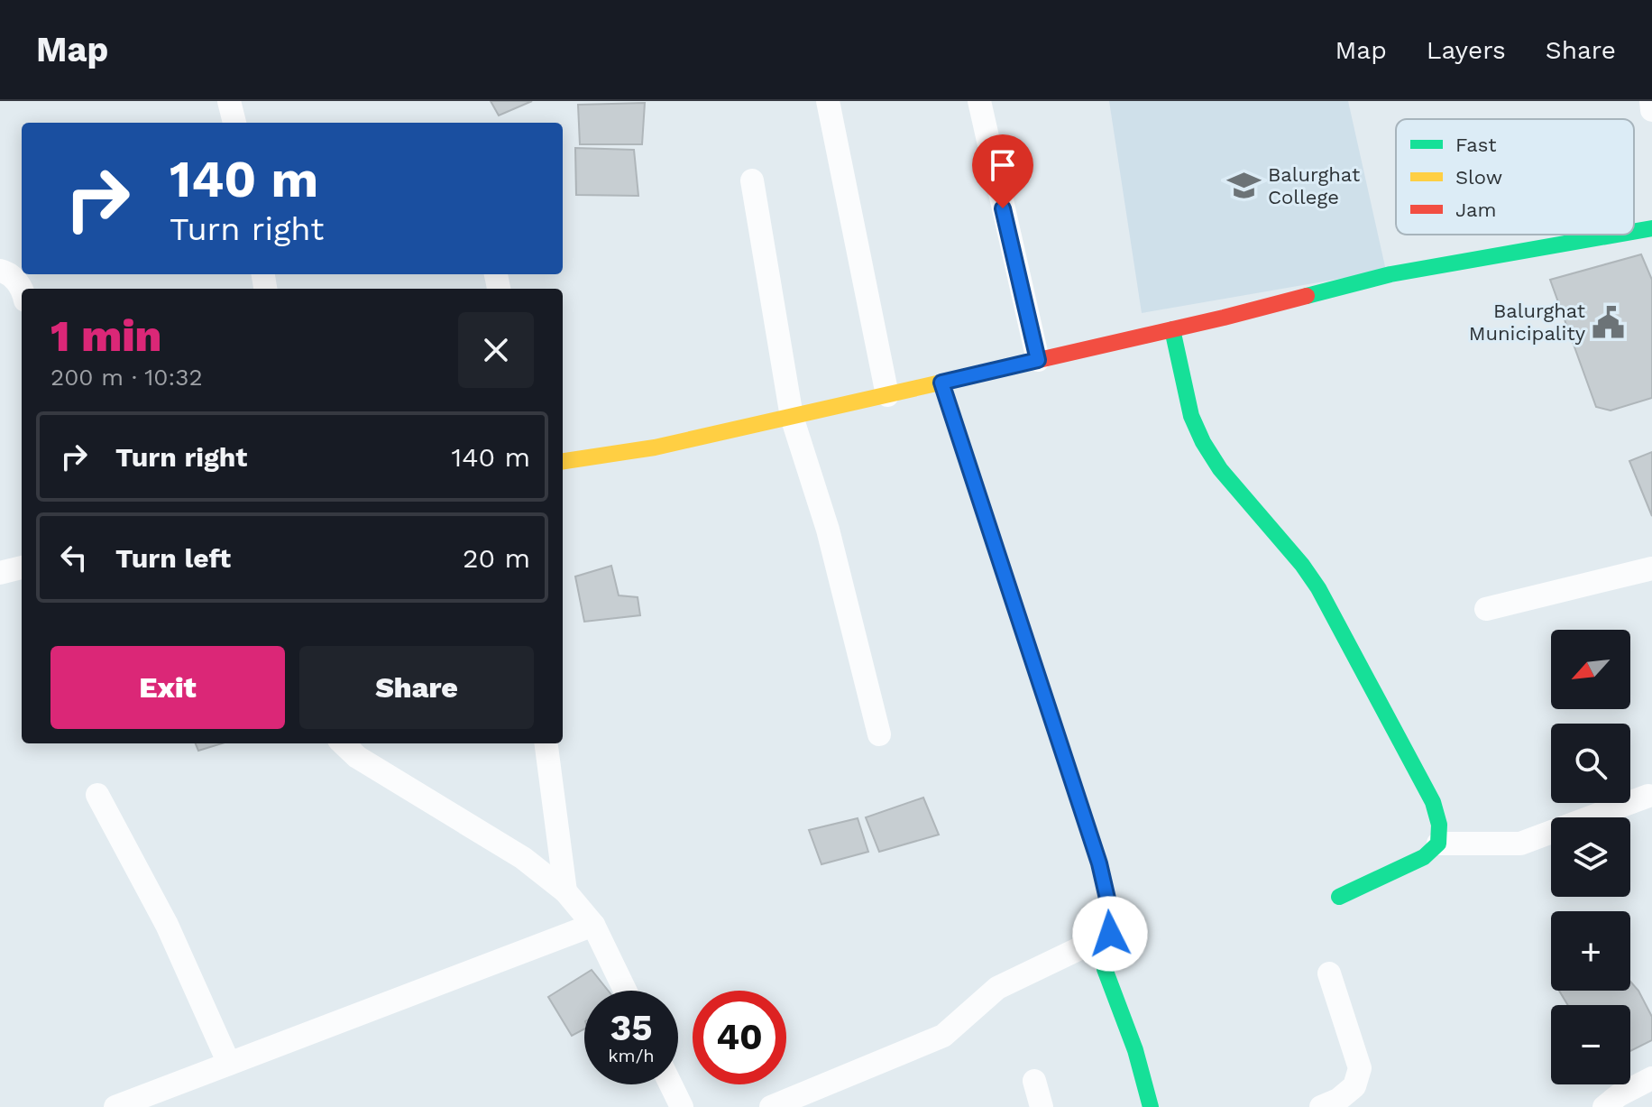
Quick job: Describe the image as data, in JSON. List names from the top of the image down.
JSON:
{
  "places": {
    "school or university": ["Balurghat College"],
    "public building": ["Balurghat Municipality"]
  },
  "legend": ["Fast", "Slow", "Jam"],
  "north": "bottom left",
  "page": {
    "header": "Map",
    "nav": ["Map", "Layers", "Share"],
    "turn": ["140 m", "Turn right"],
    "heading": ["1 min", "200 m · 10:32"],
    "list": [
      {
        "name": "Turn right",
        "value": "140 m"
      },
      {
        "name": "Turn left",
        "value": "20 m"
      }
    ],
    "map_buttons": ["+", "−"],
    "buttons": ["Exit", "Share"],
    "speed": "35 km/h",
    "limit": "40"
  }
}
